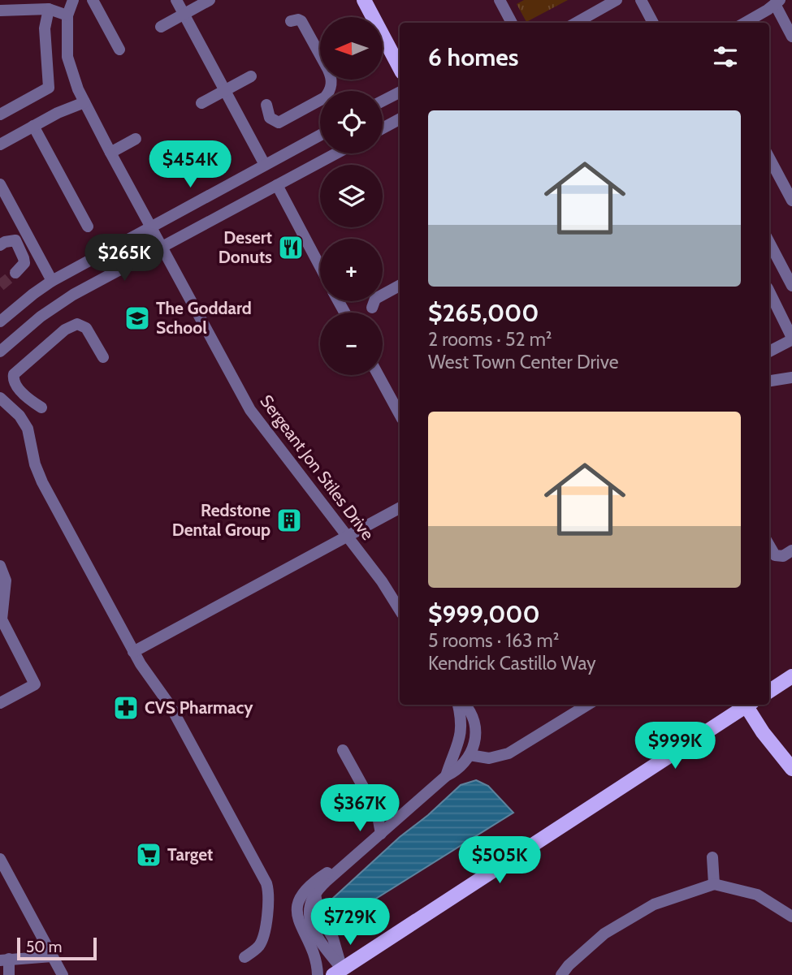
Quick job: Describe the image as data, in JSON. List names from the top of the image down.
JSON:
{
  "streets": {
    "street": ["Sergeant Jon Stiles Drive"]
  },
  "places": {
    "restaurant": ["Desert Donuts"],
    "school or university": ["The Goddard School"],
    "building": ["Redstone Dental Group"],
    "pharmacy": ["CVS Pharmacy"],
    "supermarket": ["Target"]
  },
  "scale_bar": "50 m",
  "north": "left",
  "page": {
    "map_buttons": ["+", "−"],
    "heading": "6 homes",
    "list": [
      {
        "name": "$265,000",
        "note": "2 rooms · 52 m² · West Town Center Drive"
      },
      {
        "name": "$999,000",
        "note": "5 rooms · 163 m² · Kendrick Castillo Way"
      }
    ],
    "price": [
      "$454K",
      "$265K",
      "$999K",
      "$367K",
      "$505K",
      "$729K"
    ],
    "scale": "50 m"
  }
}
